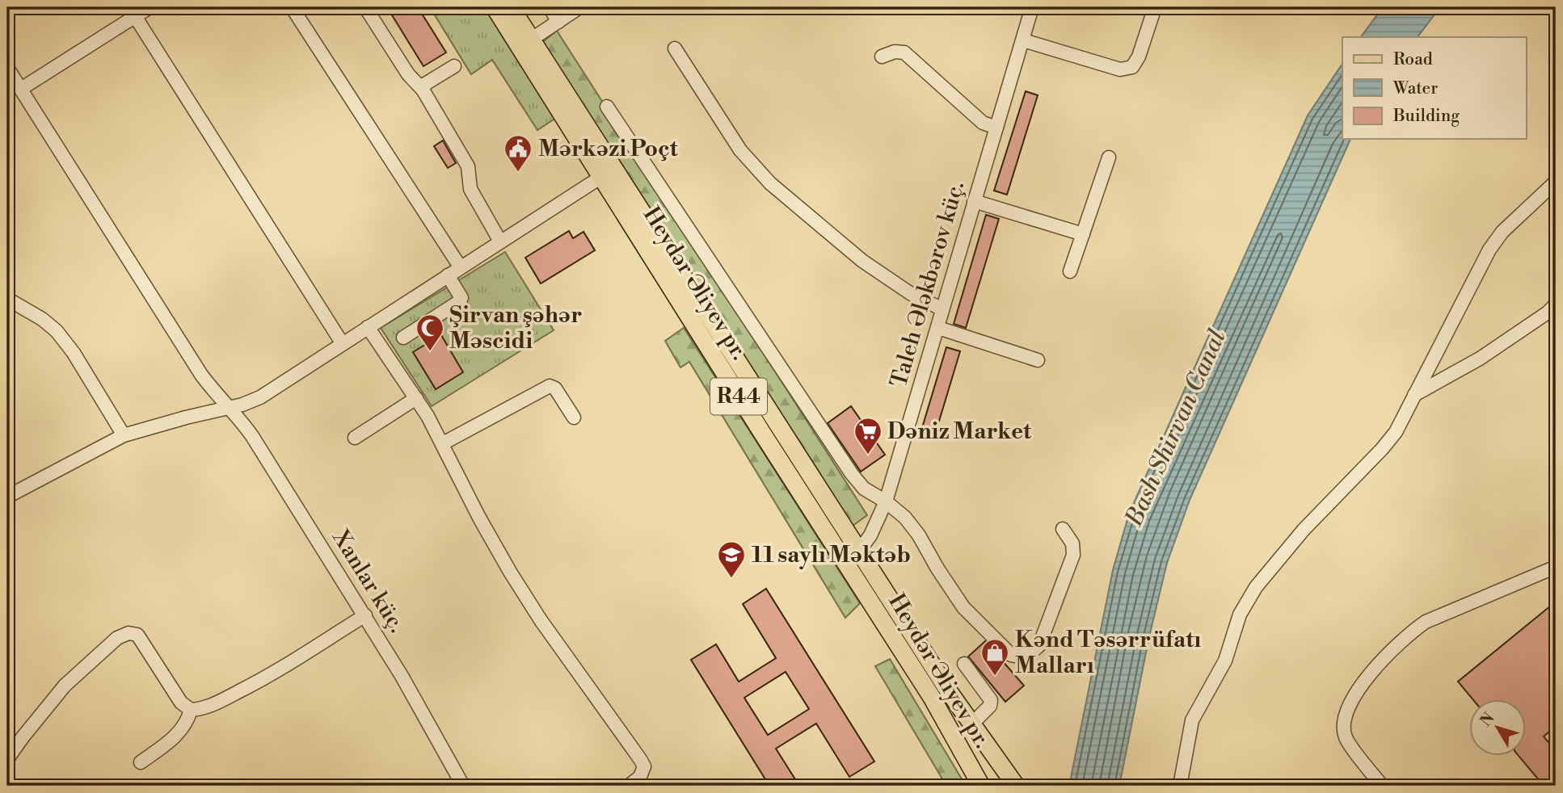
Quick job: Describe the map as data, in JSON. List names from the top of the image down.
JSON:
{
  "streets": {
    "main road": ["Heydər Əliyev pr.", "R44"],
    "street": ["Taleh Ələkbərov küç.", "Xanlar küç."]
  },
  "crossings": [
    ["Heydər Əliyev pr.", "Taleh Ələkbərov küç."]
  ],
  "water": ["Bash Shirvan Canal"],
  "places": {
    "public building": ["Mərkəzi Poçt"],
    "mosque": ["Şirvan şəhər Məscidi"],
    "supermarket": ["Dəniz Market"],
    "school or university": ["11 saylı Məktəb"],
    "shop": ["Kənd Təsərrüfatı Malları"]
  },
  "legend": ["Road", "Water", "Building"],
  "north": "top left"
}
